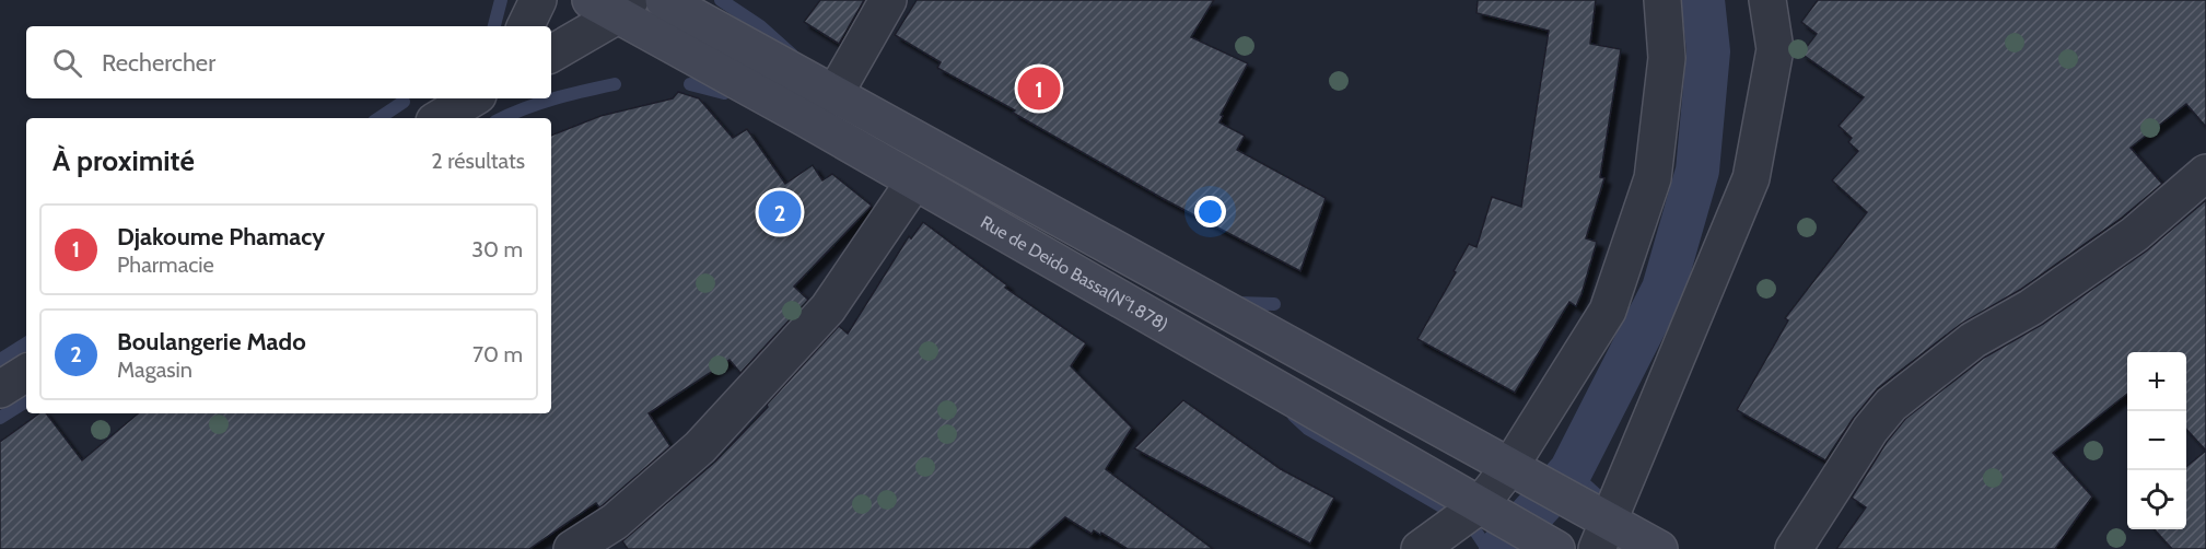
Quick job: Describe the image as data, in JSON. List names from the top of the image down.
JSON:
{
  "streets": {
    "main road": ["Rue de Deido Bassa(N°1.878)"]
  },
  "page": {
    "search": "Rechercher",
    "pins": ["1", "2"],
    "heading": ["À proximité", "2 résultats"],
    "list": [
      {
        "mark": "1",
        "name": "Djakoume Phamacy",
        "note": "Pharmacie",
        "value": "30 m"
      },
      {
        "mark": "2",
        "name": "Boulangerie Mado",
        "note": "Magasin",
        "value": "70 m"
      }
    ],
    "map_buttons": ["+", "−"]
  }
}
